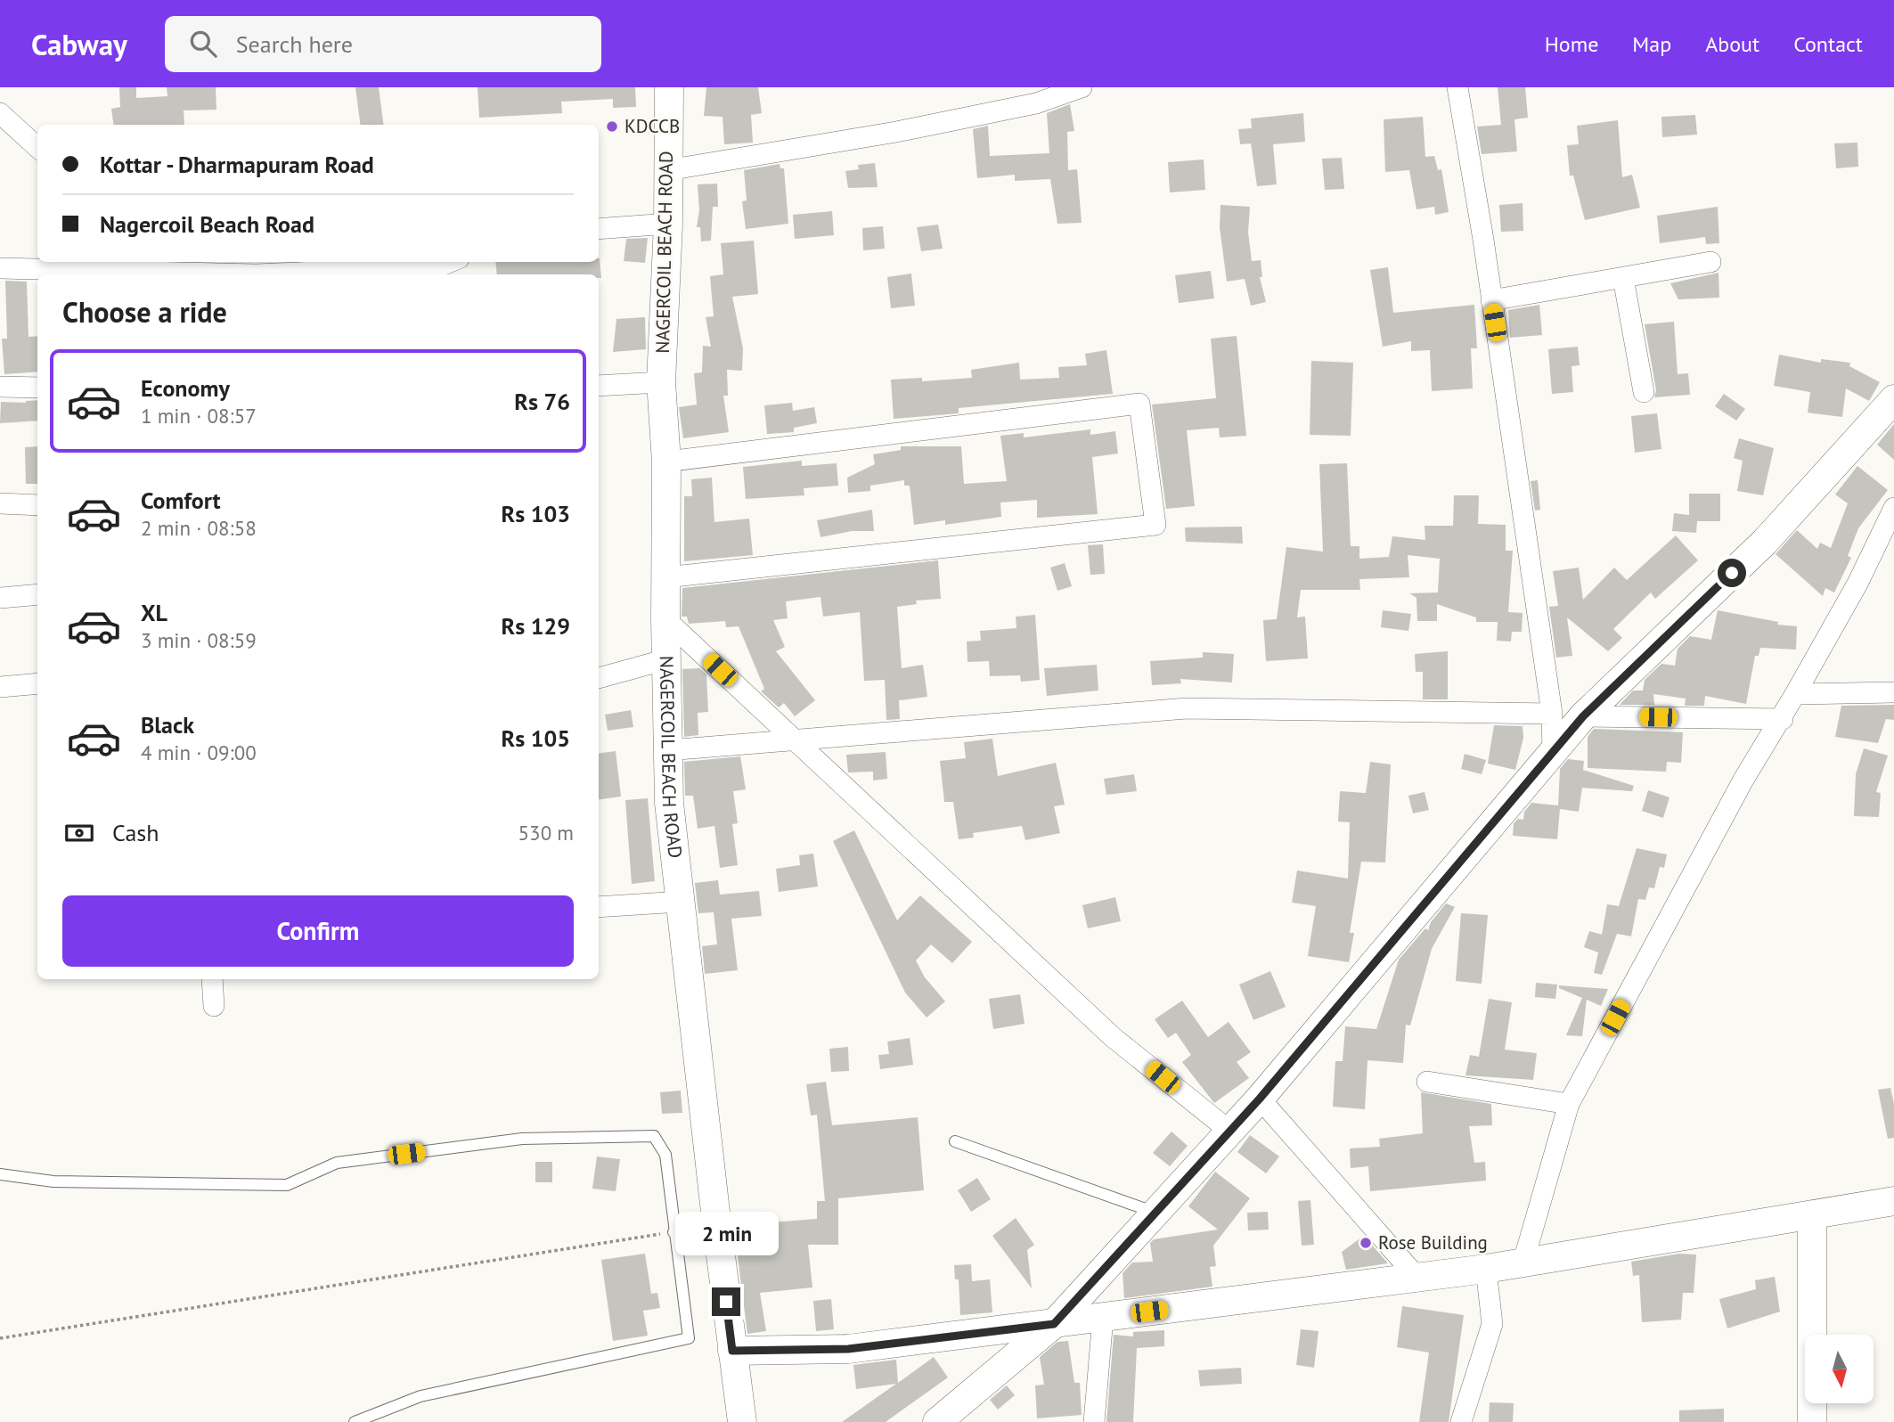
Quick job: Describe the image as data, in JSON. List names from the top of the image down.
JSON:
{
  "streets": {
    "main road": ["NAGERCOIL BEACH ROAD"]
  },
  "places": ["KDCCB", "Rose Building"],
  "north": "bottom",
  "page": {
    "header": "Cabway",
    "search": "Search here",
    "nav": [
      "Home",
      "Map",
      "About",
      "Contact"
    ],
    "banner": ["Kottar - Dharmapuram Road", "Nagercoil Beach Road"],
    "heading": "Choose a ride",
    "list": [
      {
        "name": "Economy",
        "note": "1 min · 08:57",
        "value": "Rs 76"
      },
      {
        "name": "Comfort",
        "note": "2 min · 08:58",
        "value": "Rs 103"
      },
      {
        "name": "XL",
        "note": "3 min · 08:59",
        "value": "Rs 129"
      },
      {
        "name": "Black",
        "note": "4 min · 09:00",
        "value": "Rs 105"
      }
    ],
    "pay": ["Cash", "530 m"],
    "buttons": "Confirm",
    "bubble": "2 min"
  }
}
